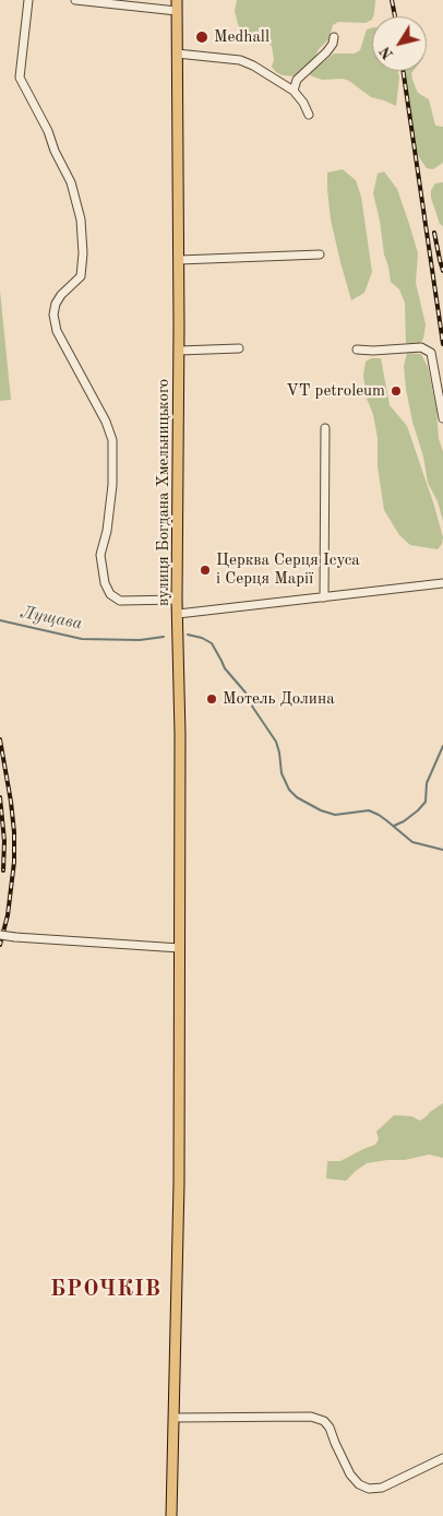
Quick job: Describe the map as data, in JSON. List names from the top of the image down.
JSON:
{
  "streets": {
    "main road": ["вулиця Богдана Хмельницького"]
  },
  "districts": ["БРОЧКІВ"],
  "water": ["Лущава"],
  "places": [
    "Medhall",
    "VT petroleum",
    "Церква Серця Ісуса і Серця Марії",
    "Мотель Долина"
  ],
  "north": "bottom left"
}
